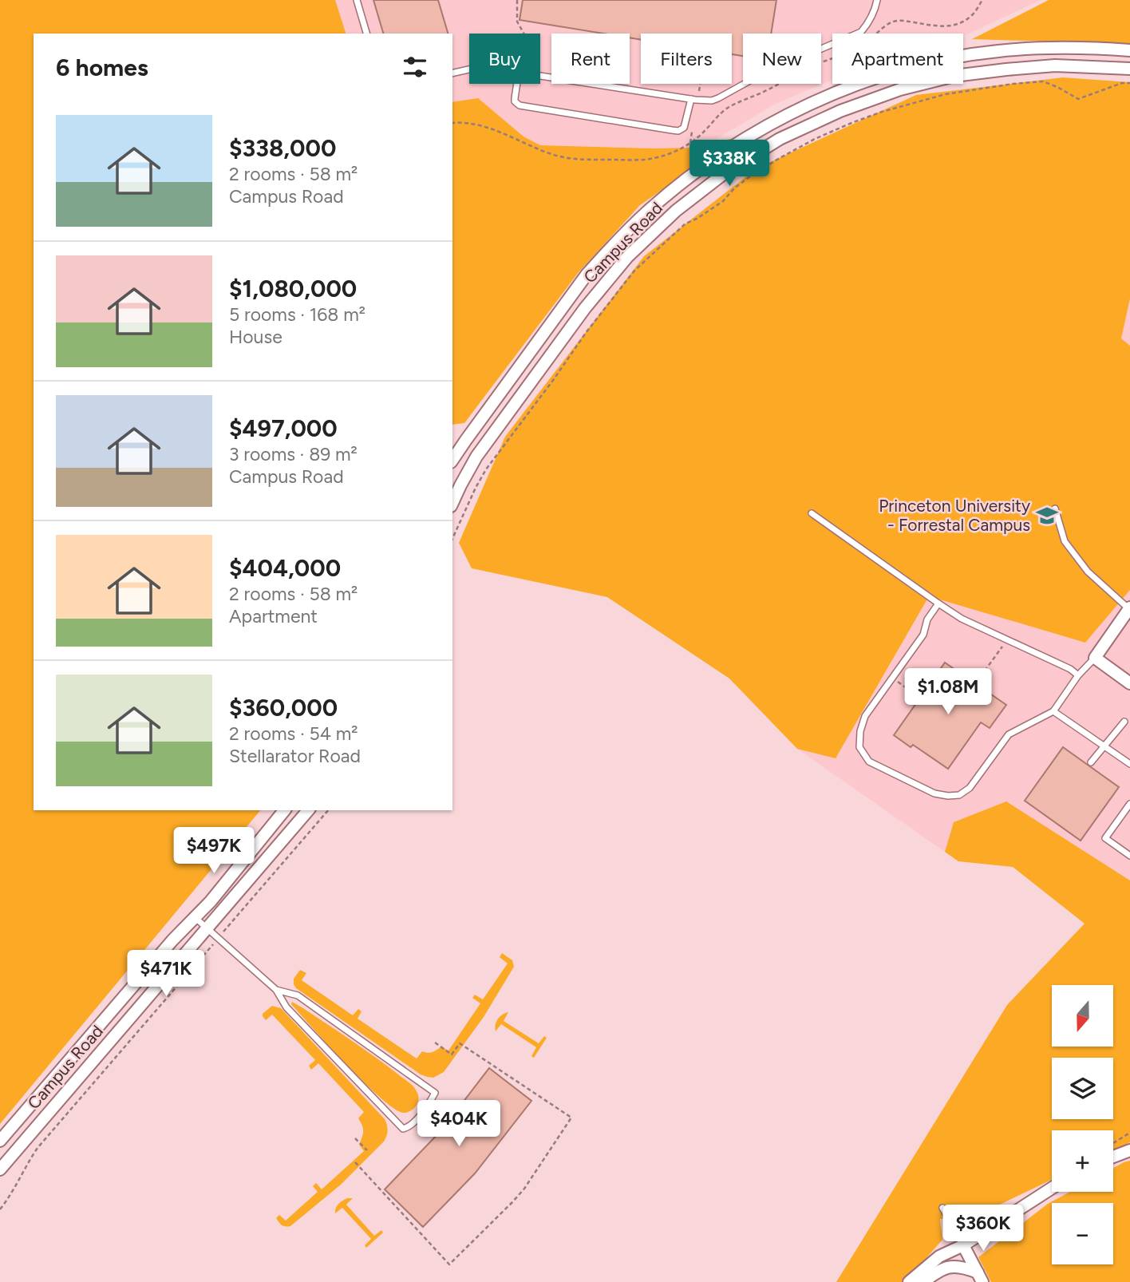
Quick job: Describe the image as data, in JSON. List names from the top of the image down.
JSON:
{
  "streets": {
    "street": ["Campus Road"]
  },
  "places": {
    "school or university": ["Princeton University - Forrestal Campus"]
  },
  "north": "bottom",
  "page": {
    "chip": [
      "Buy",
      "Rent",
      "Filters",
      "New",
      "Apartment"
    ],
    "heading": "6 homes",
    "list": [
      {
        "name": "$338,000",
        "note": "2 rooms · 58 m² · Campus Road"
      },
      {
        "name": "$1,080,000",
        "note": "5 rooms · 168 m² · House"
      },
      {
        "name": "$497,000",
        "note": "3 rooms · 89 m² · Campus Road"
      },
      {
        "name": "$404,000",
        "note": "2 rooms · 58 m² · Apartment"
      },
      {
        "name": "$360,000",
        "note": "2 rooms · 54 m² · Stellarator Road"
      }
    ],
    "price": [
      "$338K",
      "$1.08M",
      "$497K",
      "$471K",
      "$404K",
      "$360K"
    ],
    "map_buttons": ["+", "−"]
  }
}
